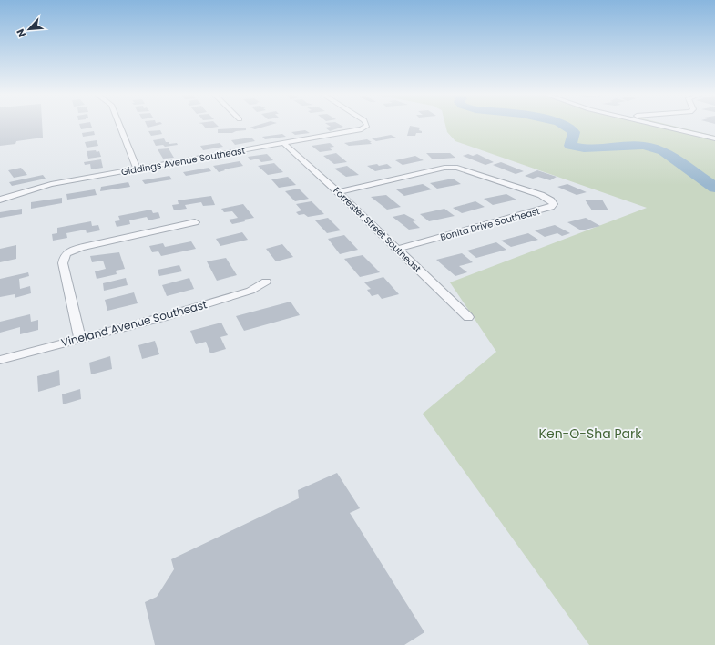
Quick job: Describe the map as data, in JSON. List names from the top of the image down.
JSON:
{
  "streets": {
    "street": [
      "Giddings Avenue Southeast",
      "Bonita Drive Southeast",
      "Forrester Street Southeast",
      "Vineland Avenue Southeast"
    ]
  },
  "crossings": [
    ["Giddings Avenue Southeast", "Forrester Street Southeast"],
    ["Bonita Drive Southeast", "Forrester Street Southeast"]
  ],
  "parks": ["Ken-O-Sha Park"],
  "north": "bottom left"
}
